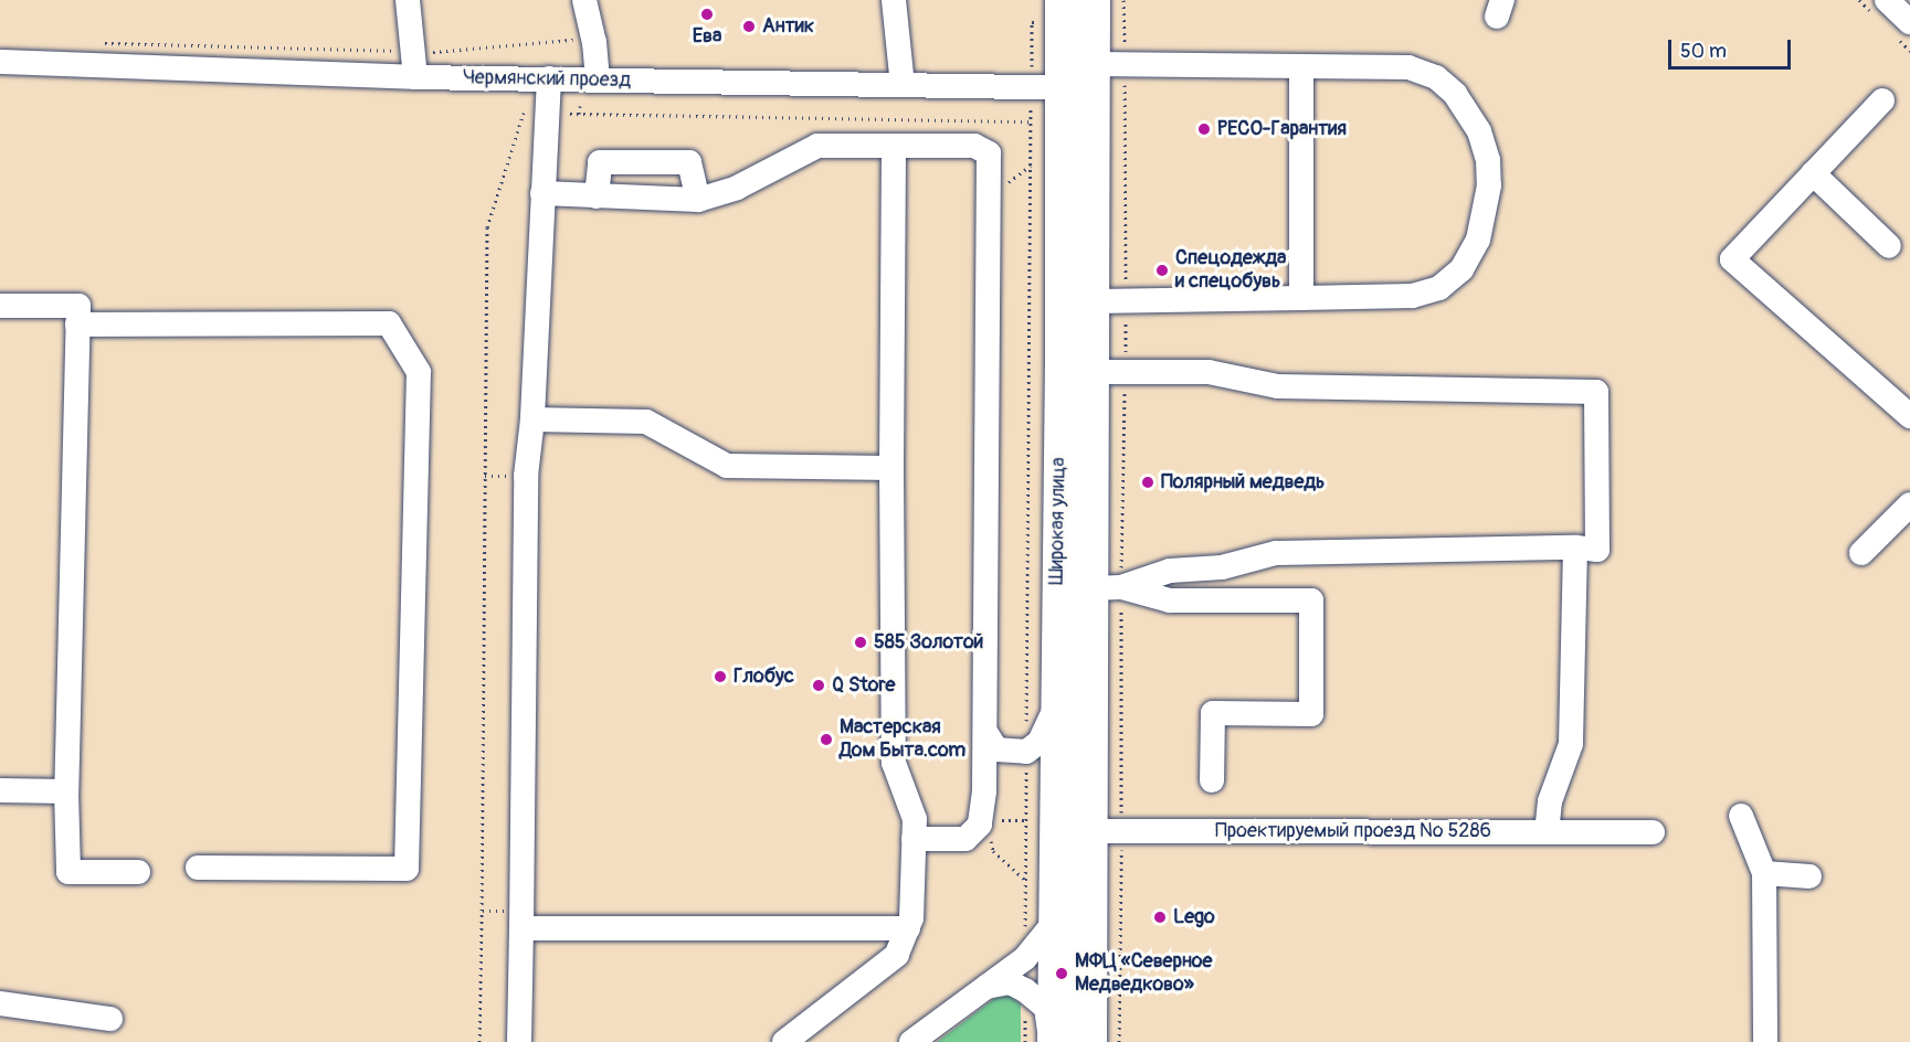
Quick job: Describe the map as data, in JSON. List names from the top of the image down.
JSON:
{
  "streets": {
    "main road": ["Широкая улица"],
    "street": ["Чермянский проезд", "Проектируемый проезд № 5286"]
  },
  "crossings": [
    ["Чермянский проезд", "Широкая улица"],
    ["Широкая улица", "Проектируемый проезд № 5286"]
  ],
  "places": [
    "Ева",
    "Антик",
    "РЕСО-Гарантия",
    "Спецодежда и спецобувь",
    "Полярный медведь",
    "585 Золотой",
    "Глобус",
    "Q Store",
    "Мастерская Дом Быта.com",
    "Lego",
    "МФЦ «Северное Медведково»"
  ],
  "scale_bar": "50 m"
}
